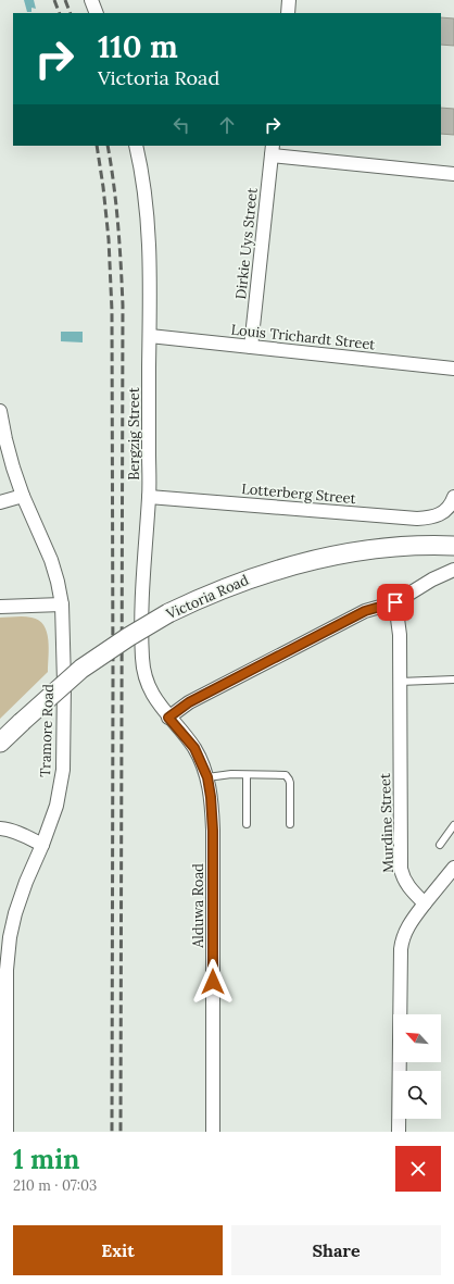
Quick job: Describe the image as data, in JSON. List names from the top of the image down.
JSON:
{
  "streets": {
    "street": [
      "Dirkie Uys Street",
      "Louis Trichardt Street",
      "Bergzig Street",
      "Lotterberg Street",
      "Victoria Road",
      "Tramore Road",
      "Murdine Street",
      "Alduwa Road"
    ]
  },
  "crossings": [
    ["Dirkie Uys Street", "Louis Trichardt Street"],
    ["Louis Trichardt Street", "Bergzig Street"],
    ["Bergzig Street", "Lotterberg Street"],
    ["Bergzig Street", "Alduwa Road"]
  ],
  "north": "top left",
  "page": {
    "turn": ["110 m", "Victoria Road"],
    "heading": ["1 min", "210 m · 07:03"],
    "buttons": ["Exit", "Share"]
  }
}
